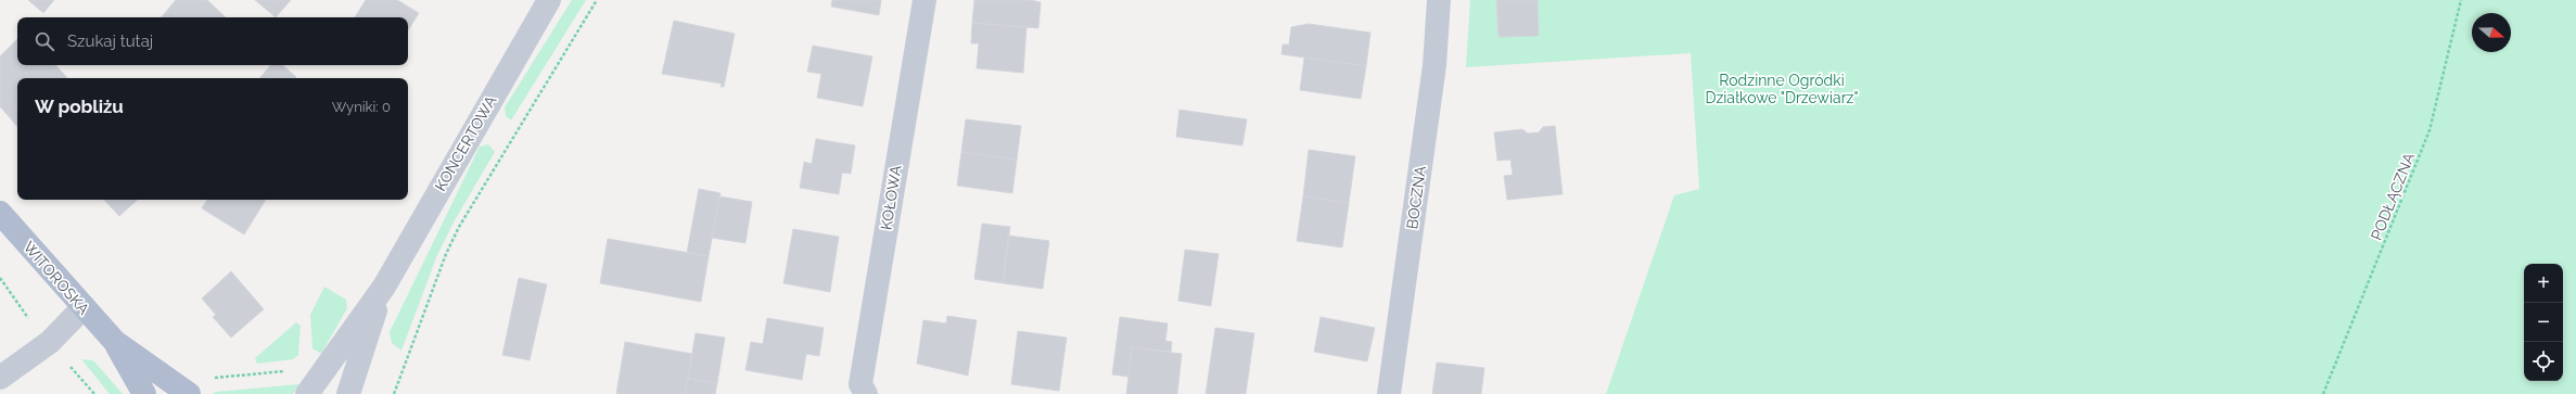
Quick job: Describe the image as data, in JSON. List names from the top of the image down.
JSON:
{
  "streets": {
    "main road": ["WITOROSKA"],
    "street": ["KONCERTOWA", "KOŁOWA", "BOCZNA"],
    "path": ["PODŁĄCZNA"]
  },
  "parks": ["Rodzinne Ogródki Działkowe \"Drzewiarz\""],
  "north": "right",
  "page": {
    "search": "Szukaj tutaj",
    "heading": ["W pobliżu", "Wyniki: 0"],
    "map_buttons": ["+", "−"]
  }
}
